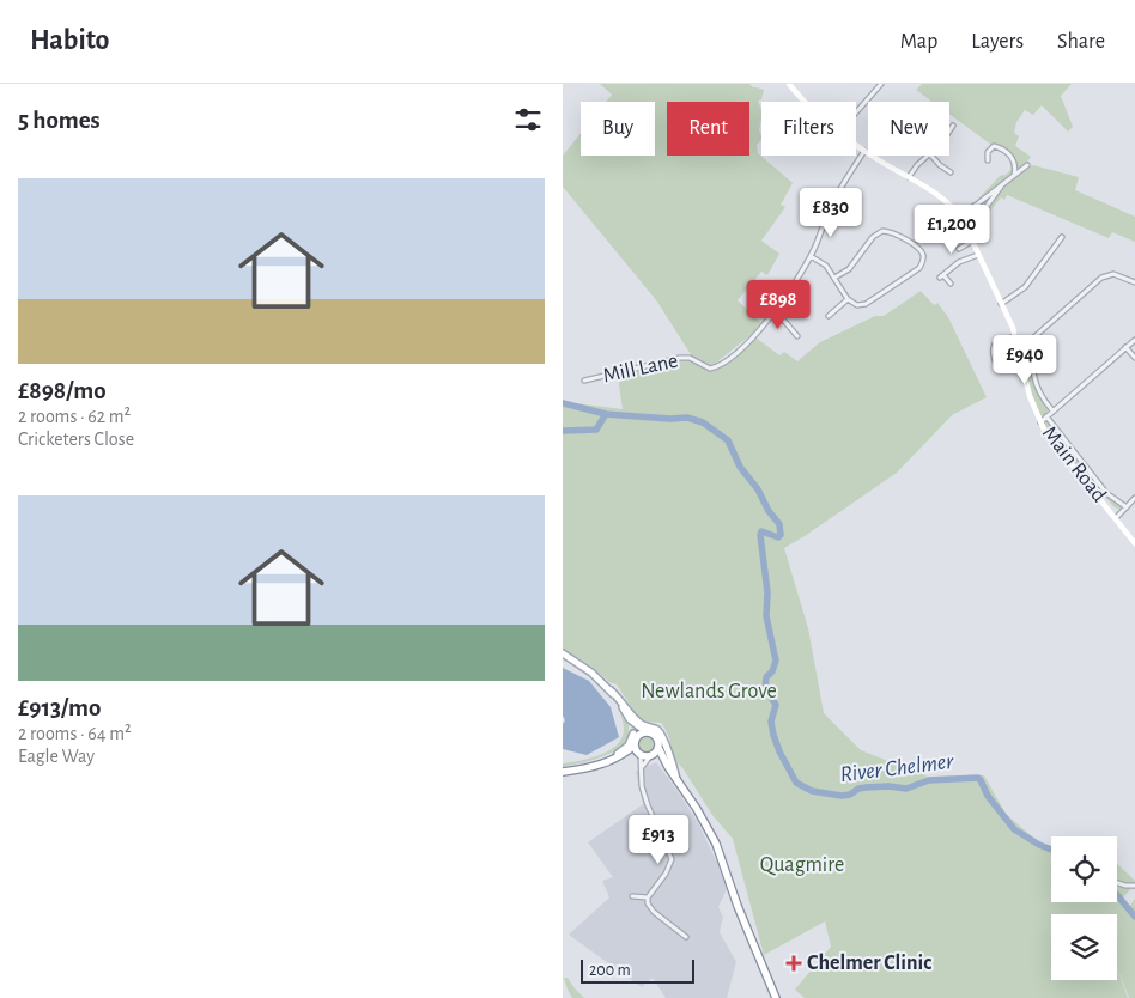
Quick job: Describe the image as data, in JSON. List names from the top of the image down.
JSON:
{
  "streets": {
    "main road": ["Main Road"],
    "street": ["Mill Lane"]
  },
  "crossings": [
    ["Mill Lane", "Main Road"]
  ],
  "water": ["River Chelmer"],
  "parks": ["Newlands Grove", "Quagmire"],
  "places": {
    "health": ["Chelmer Clinic"]
  },
  "scale_bar": "200 m",
  "page": {
    "header": "Habito",
    "nav": ["Map", "Layers", "Share"],
    "heading": "5 homes",
    "chip": [
      "Buy",
      "Rent",
      "Filters",
      "New"
    ],
    "list": [
      {
        "name": "£898/mo",
        "note": "2 rooms · 62 m² · Cricketers Close"
      },
      {
        "name": "£913/mo",
        "note": "2 rooms · 64 m² · Eagle Way"
      }
    ],
    "price": [
      "£830",
      "£1,200",
      "£898",
      "£940",
      "£913"
    ],
    "scale": "200 m"
  }
}
